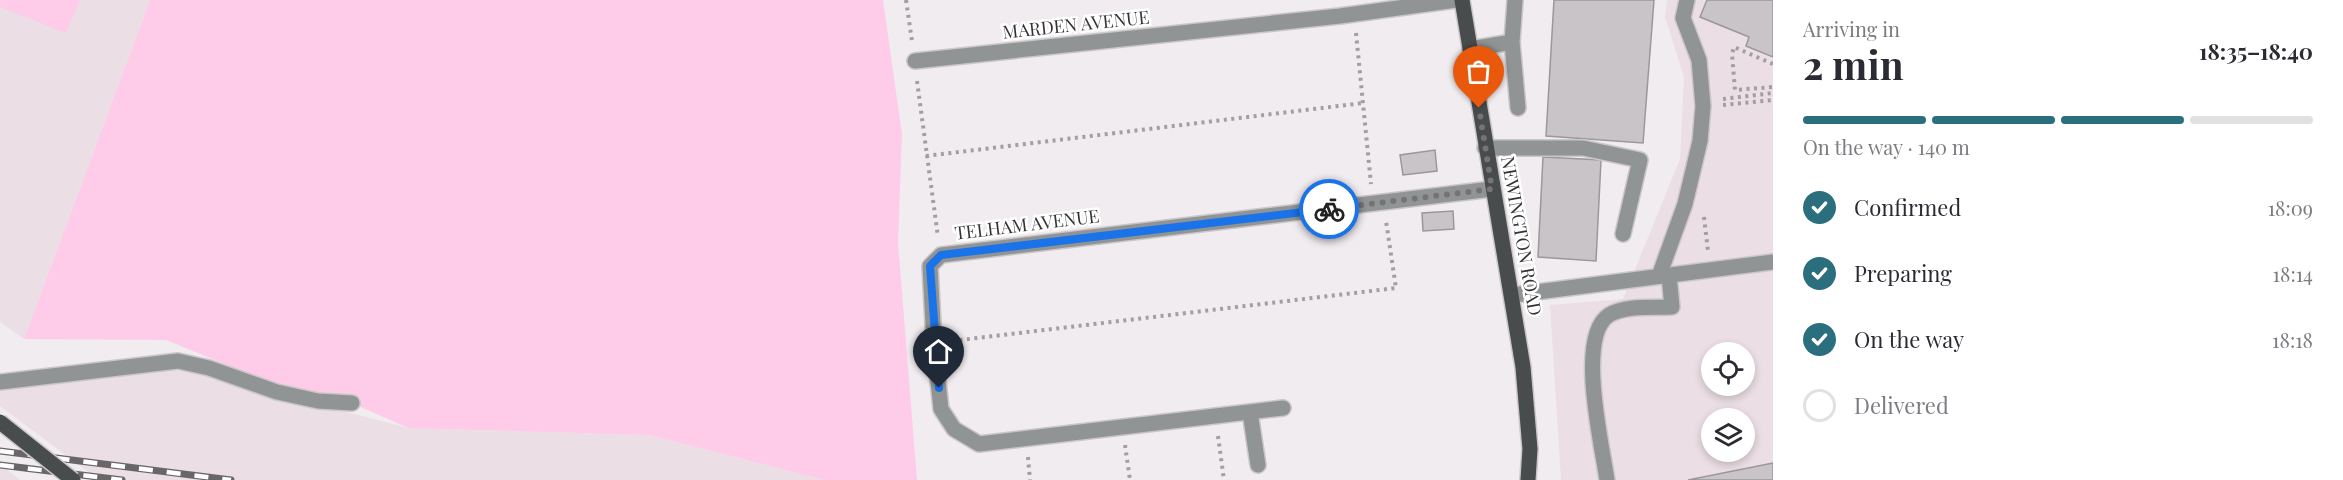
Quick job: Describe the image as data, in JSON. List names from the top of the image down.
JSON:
{
  "streets": {
    "main road": ["NEWINGTON ROAD"],
    "street": ["MARDEN AVENUE", "TELHAM AVENUE"]
  },
  "crossings": [
    ["TELHAM AVENUE", "NEWINGTON ROAD"]
  ],
  "page": {
    "heading": ["2 min", "Arriving in", "18:35–18:40"],
    "bar": "On the way · 140 m",
    "list": [
      ["Confirmed", "18:09"],
      ["Preparing", "18:14"],
      ["On the way", "18:18"],
      "Delivered"
    ]
  }
}
